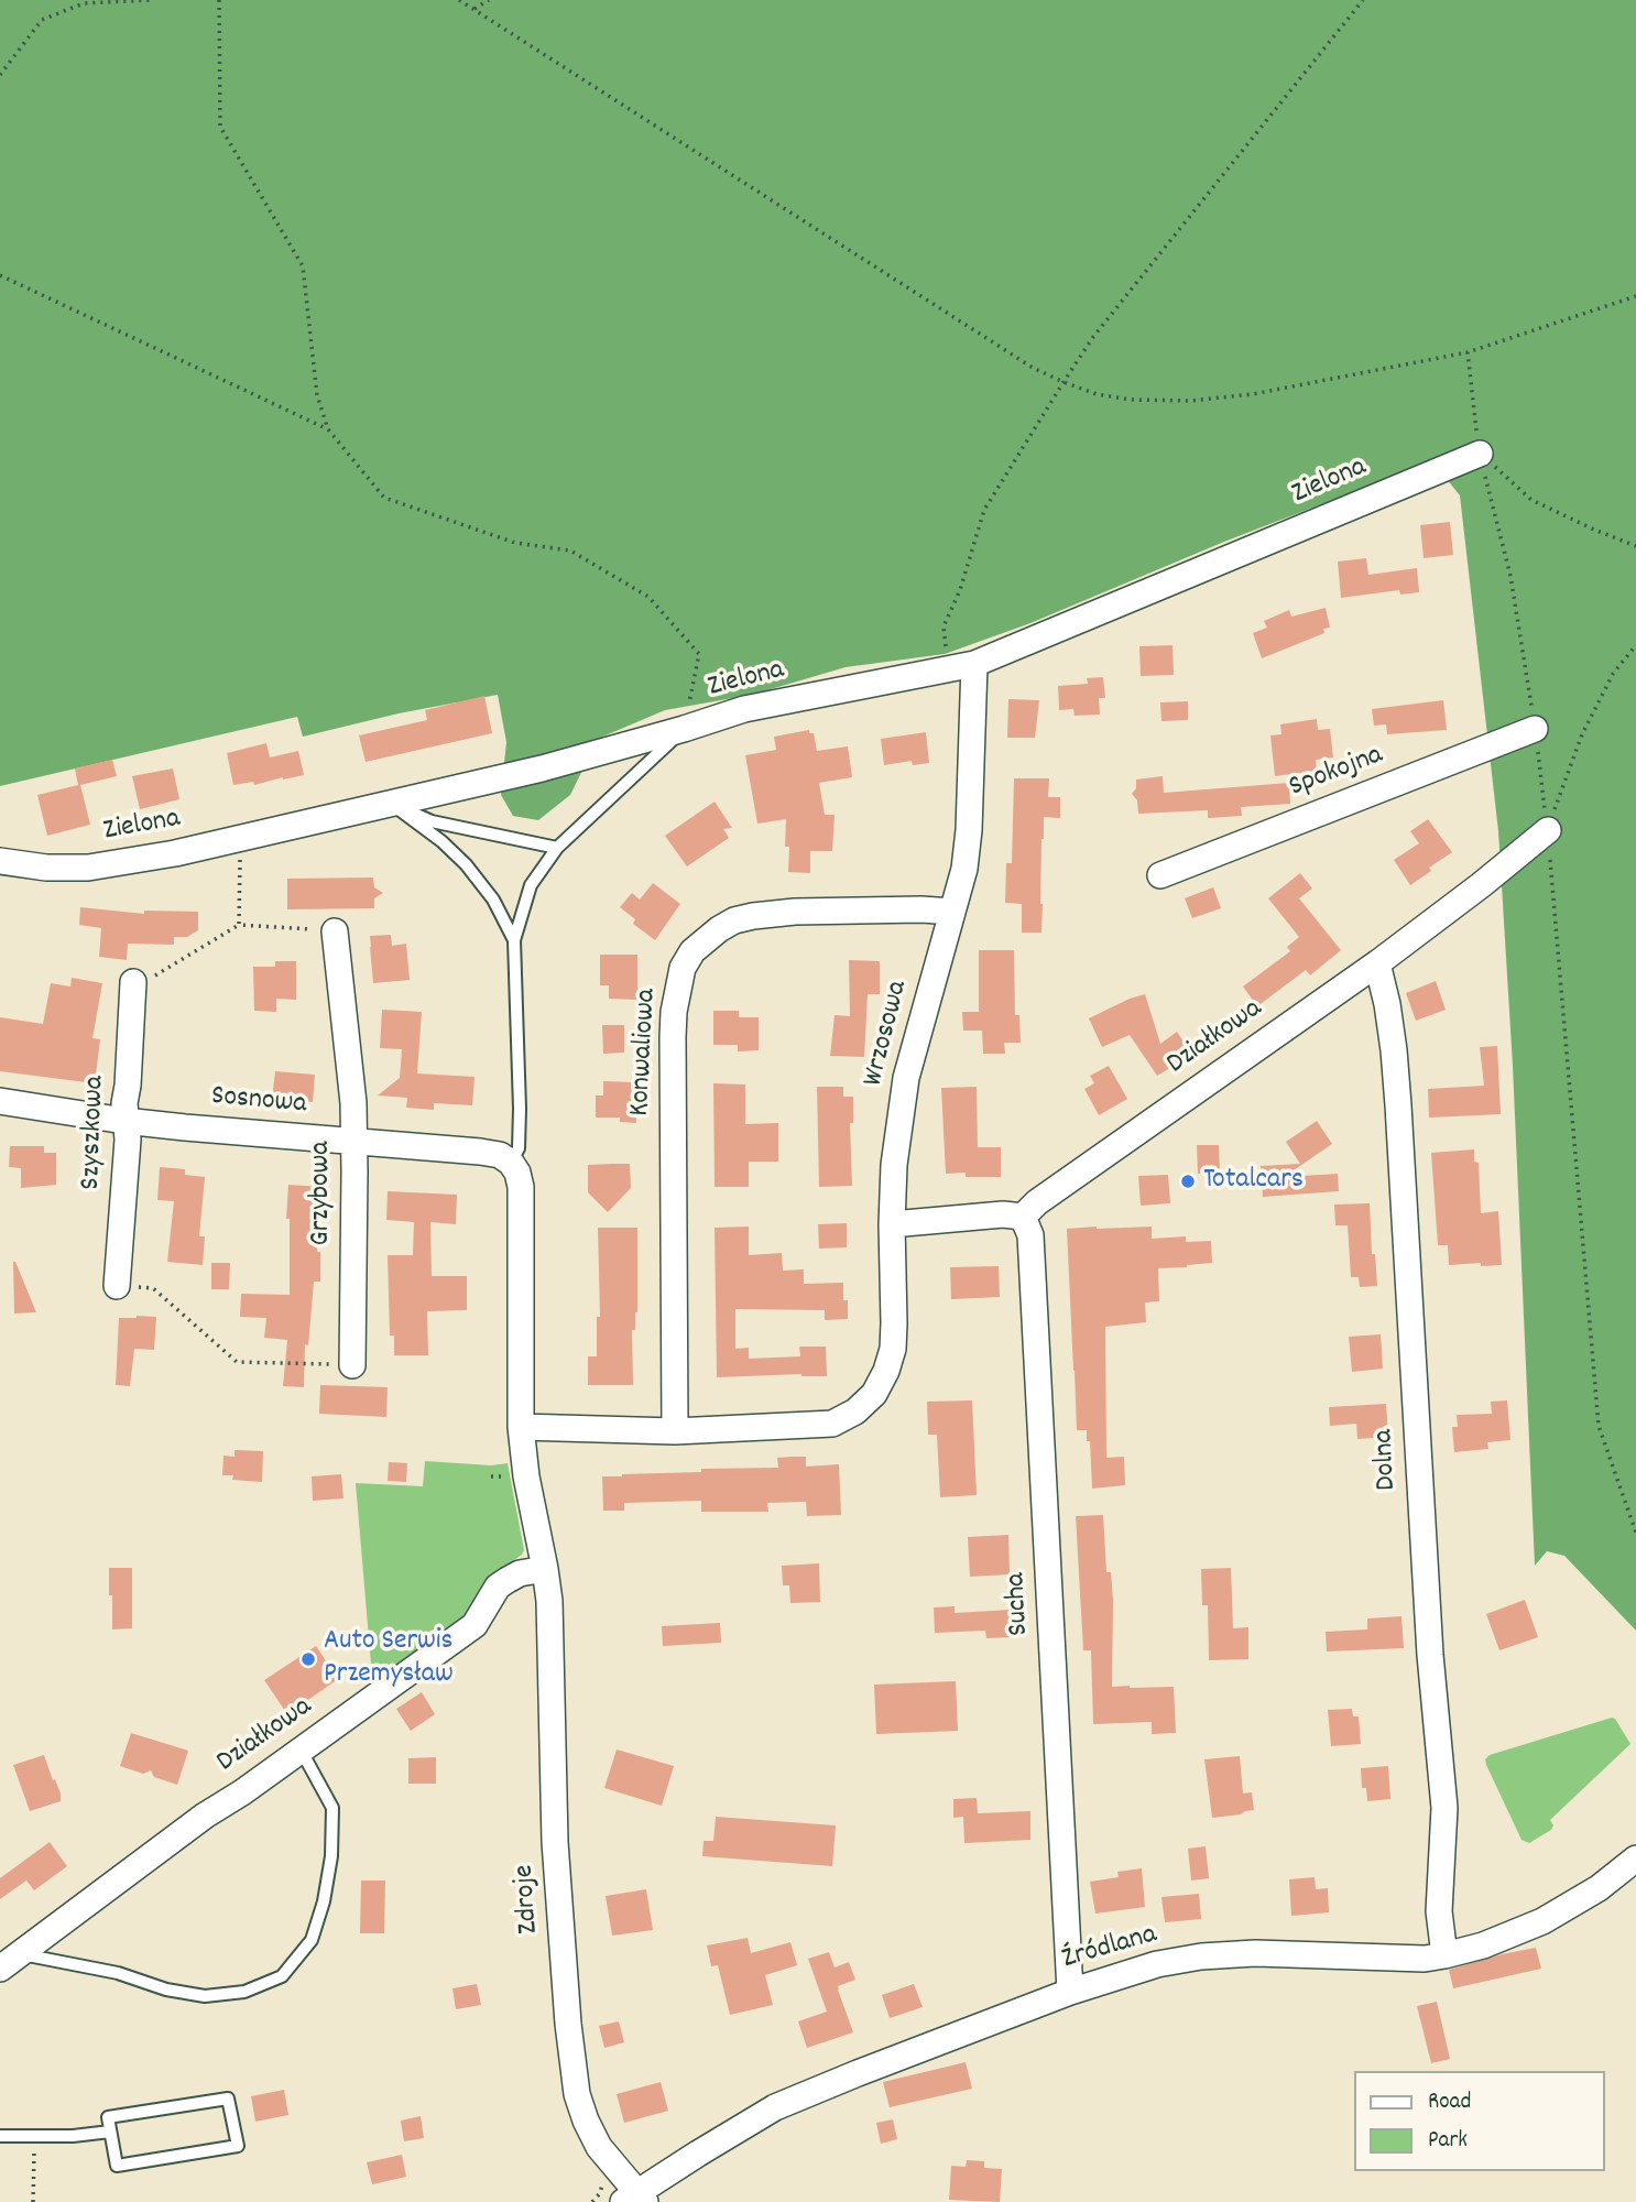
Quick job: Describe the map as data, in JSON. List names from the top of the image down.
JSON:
{
  "streets": {
    "street": [
      "Zielona",
      "Spokojna",
      "Wrzosowa",
      "Działkowa",
      "Konwaliowa",
      "Sosnowa",
      "Szyszkowa",
      "Grzybowa",
      "Dolna",
      "Sucha",
      "Zdroje",
      "Źródlana"
    ]
  },
  "crossings": [
    ["Zielona", "Wrzosowa"],
    ["Wrzosowa", "Konwaliowa"],
    ["Działkowa", "Dolna"],
    ["Działkowa", "Sucha"],
    ["Działkowa", "Zdroje"],
    ["Sosnowa", "Szyszkowa"],
    ["Sosnowa", "Grzybowa"],
    ["Dolna", "Źródlana"],
    ["Sucha", "Źródlana"],
    ["Zdroje", "Źródlana"]
  ],
  "places": ["Totalcars", "Auto Serwis Przemysław"],
  "legend": ["Road", "Park"]
}
